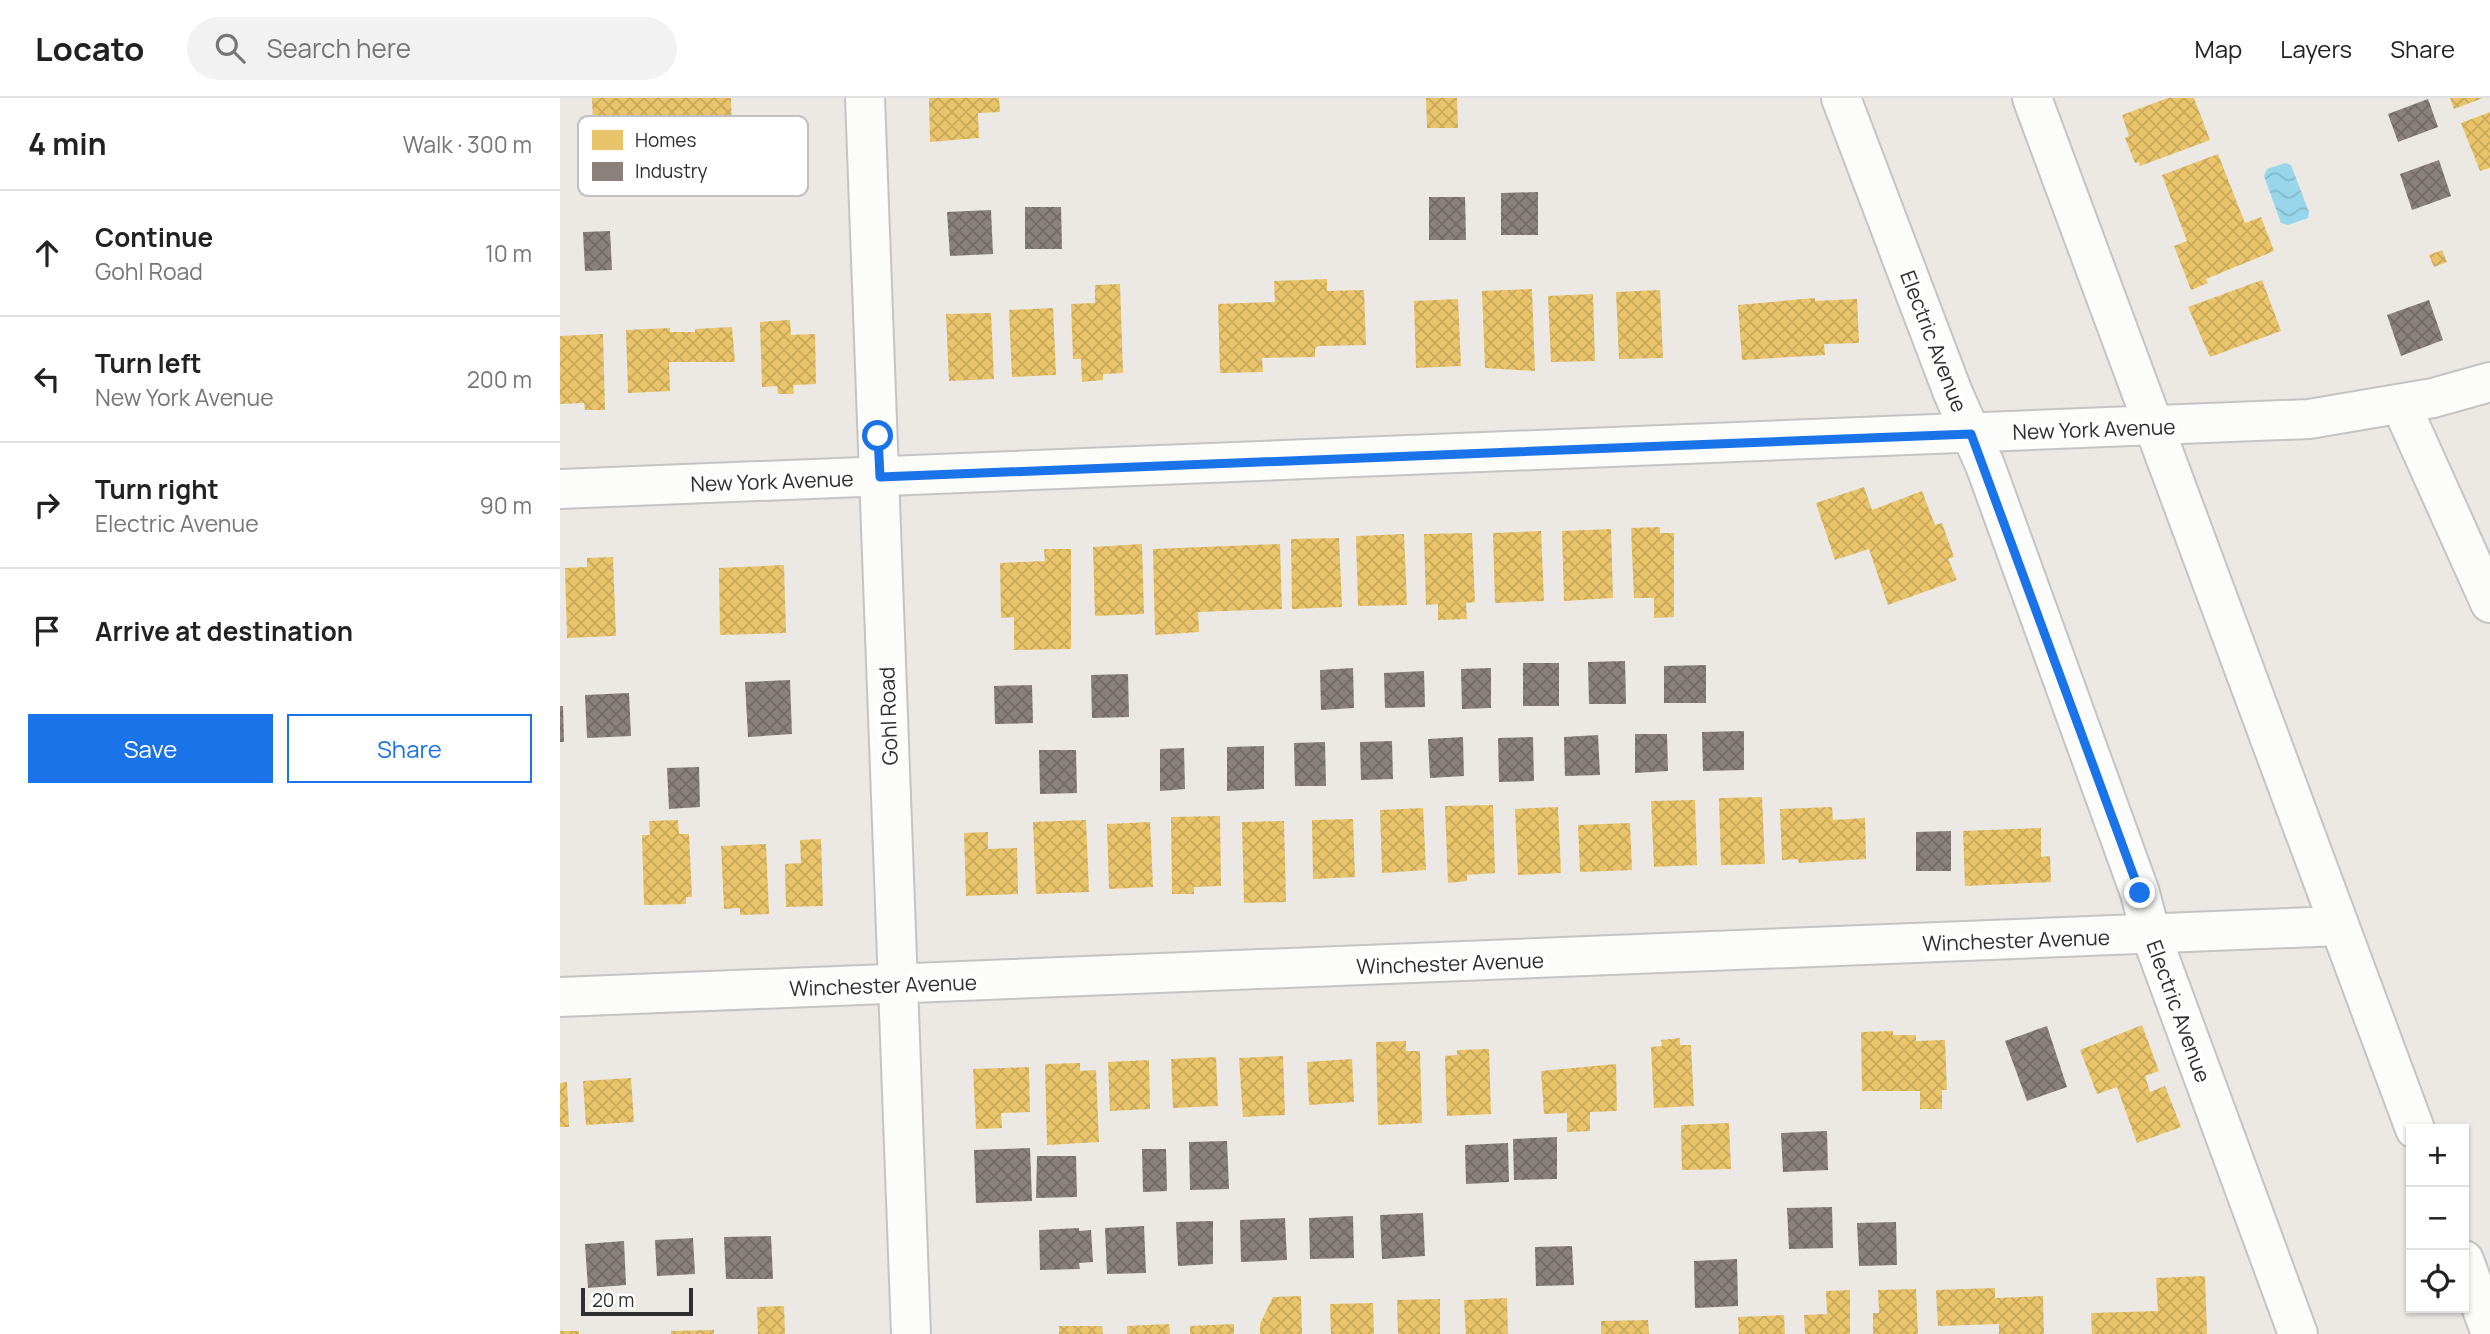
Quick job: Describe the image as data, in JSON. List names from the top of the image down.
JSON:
{
  "streets": {
    "street": [
      "Electric Avenue",
      "New York Avenue",
      "Gohl Road",
      "Winchester Avenue"
    ]
  },
  "crossings": [
    ["Electric Avenue", "New York Avenue"],
    ["Electric Avenue", "Winchester Avenue"],
    ["New York Avenue", "Gohl Road"],
    ["Gohl Road", "Winchester Avenue"]
  ],
  "legend": ["Homes", "Industry"],
  "scale_bar": "20 m",
  "page": {
    "header": "Locato",
    "search": "Search here",
    "nav": ["Map", "Layers", "Share"],
    "heading": ["4 min", "Walk · 300 m"],
    "list": [
      ["Continue", "Gohl Road", "10 m"],
      ["Turn left", "New York Avenue", "200 m"],
      ["Turn right", "Electric Avenue", "90 m"],
      "Arrive at destination"
    ],
    "buttons": ["Save", "Share"],
    "map_buttons": ["+", "−"],
    "scale": "20 m"
  }
}
